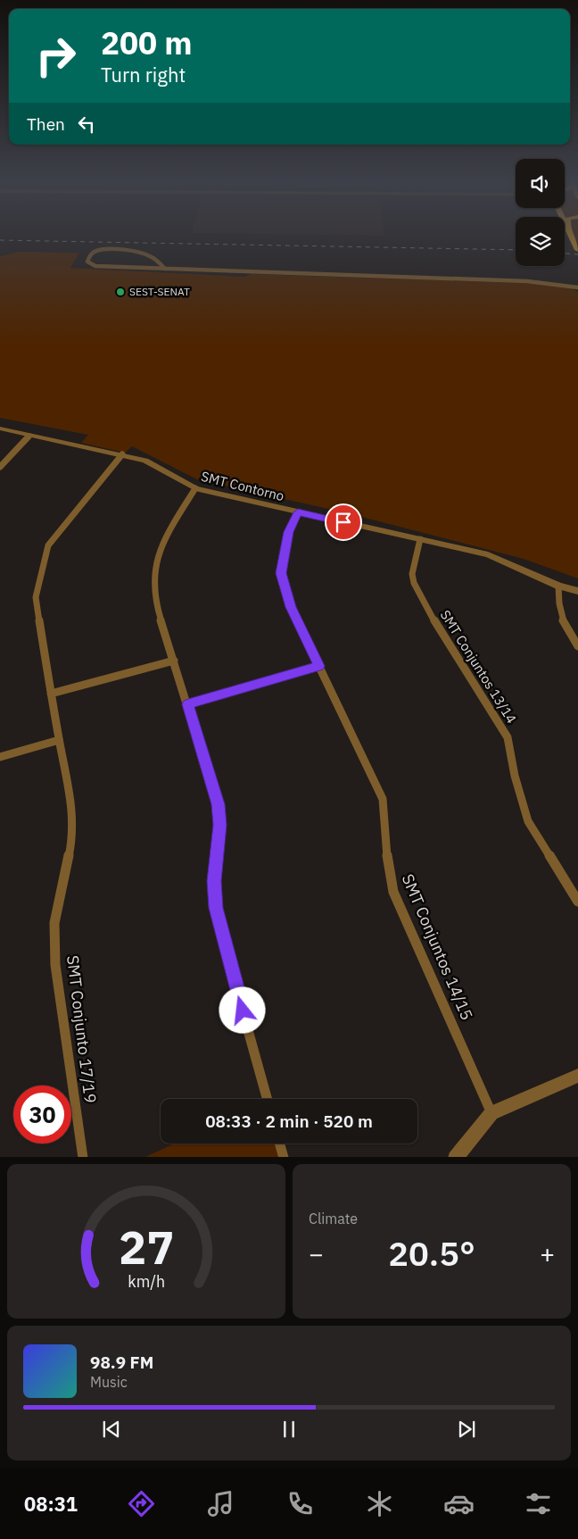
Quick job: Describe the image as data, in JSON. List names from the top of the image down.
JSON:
{
  "streets": {
    "street": [
      "SMT Contorno",
      "SMT Conjuntos 13/14",
      "SMT Conjuntos 14/15",
      "SMT Conjunto 17/19"
    ]
  },
  "crossings": [
    ["SMT Contorno", "SMT Conjuntos 13/14"],
    ["SMT Contorno", "SMT Conjuntos 14/15"],
    ["SMT Contorno", "SMT Conjunto 17/19"]
  ],
  "places": ["SEST-SENAT"],
  "page": {
    "turn": ["200 m", "Turn right"],
    "then": "Then",
    "limit": "30",
    "trip": "08:33 · 2 min · 520 m",
    "tile": "Climate",
    "heat": ["−", "20.5°", "+"],
    "song": ["98.9 FM", "Music"],
    "tabs": "08:31",
    "gauge": ["27", "km/h"]
  }
}
